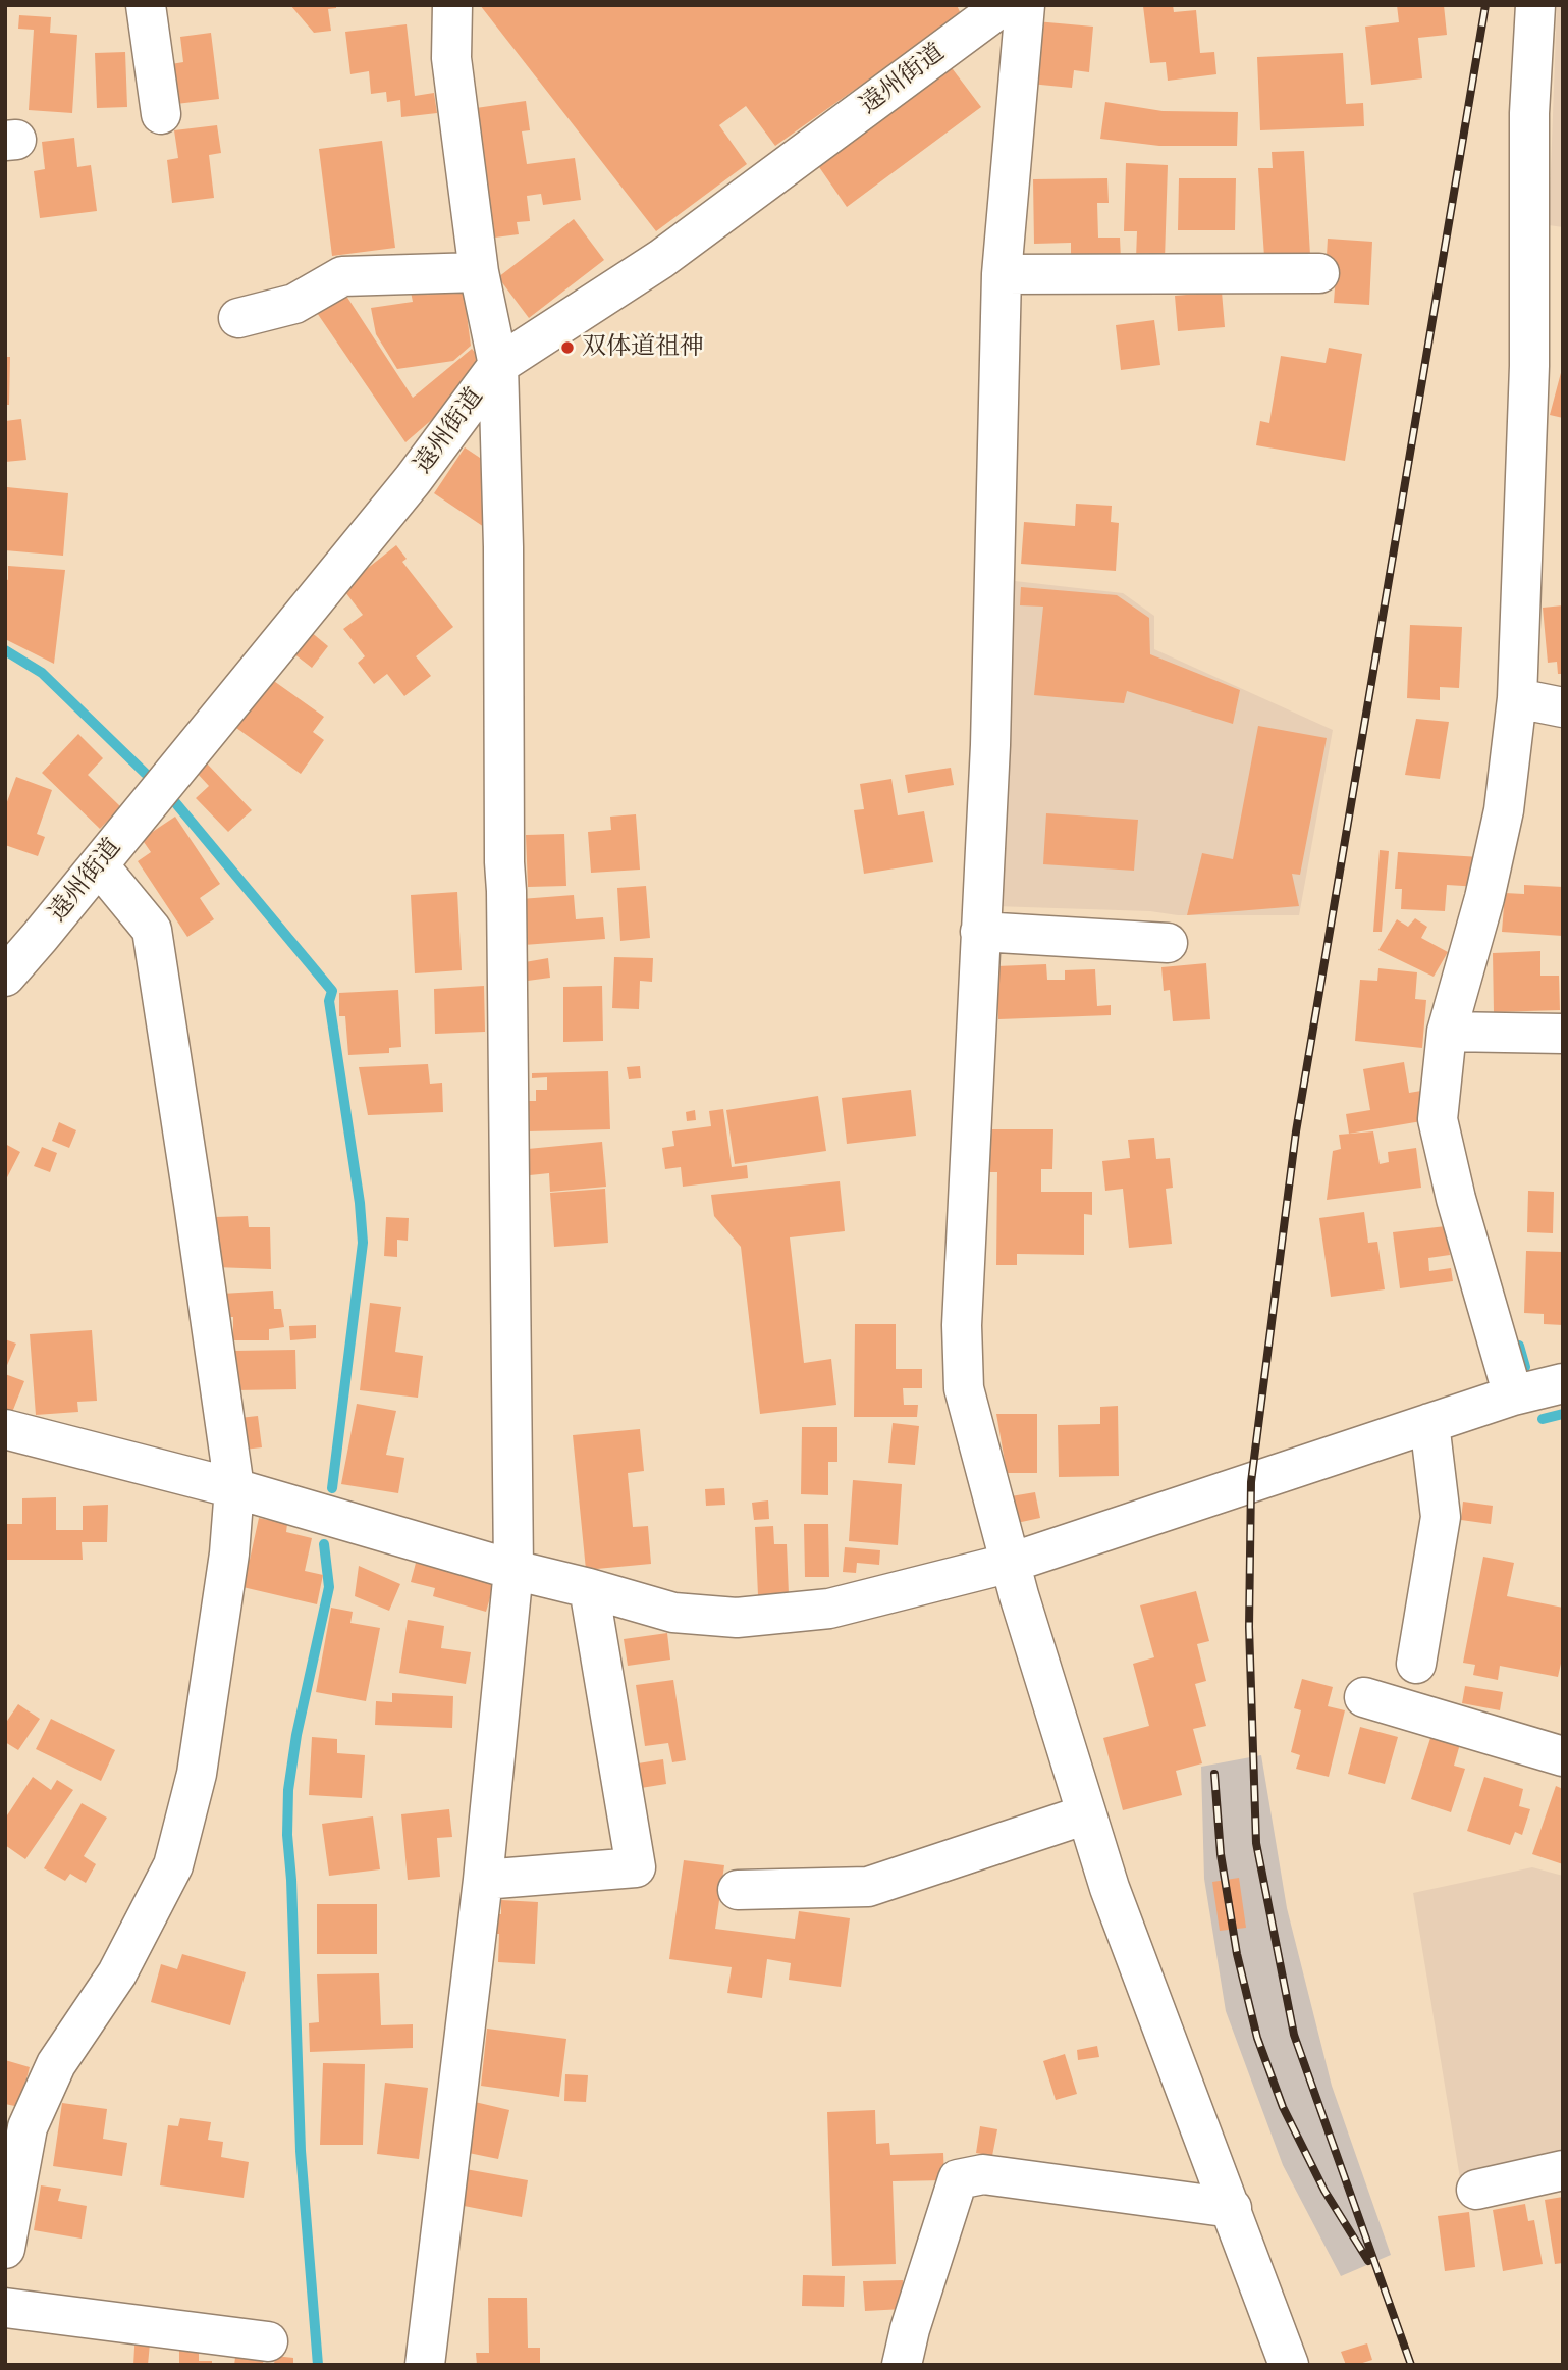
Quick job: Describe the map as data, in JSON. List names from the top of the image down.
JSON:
{
  "streets": {
    "street": ["遠州街道"]
  },
  "places": ["双体道祖神"]
}
